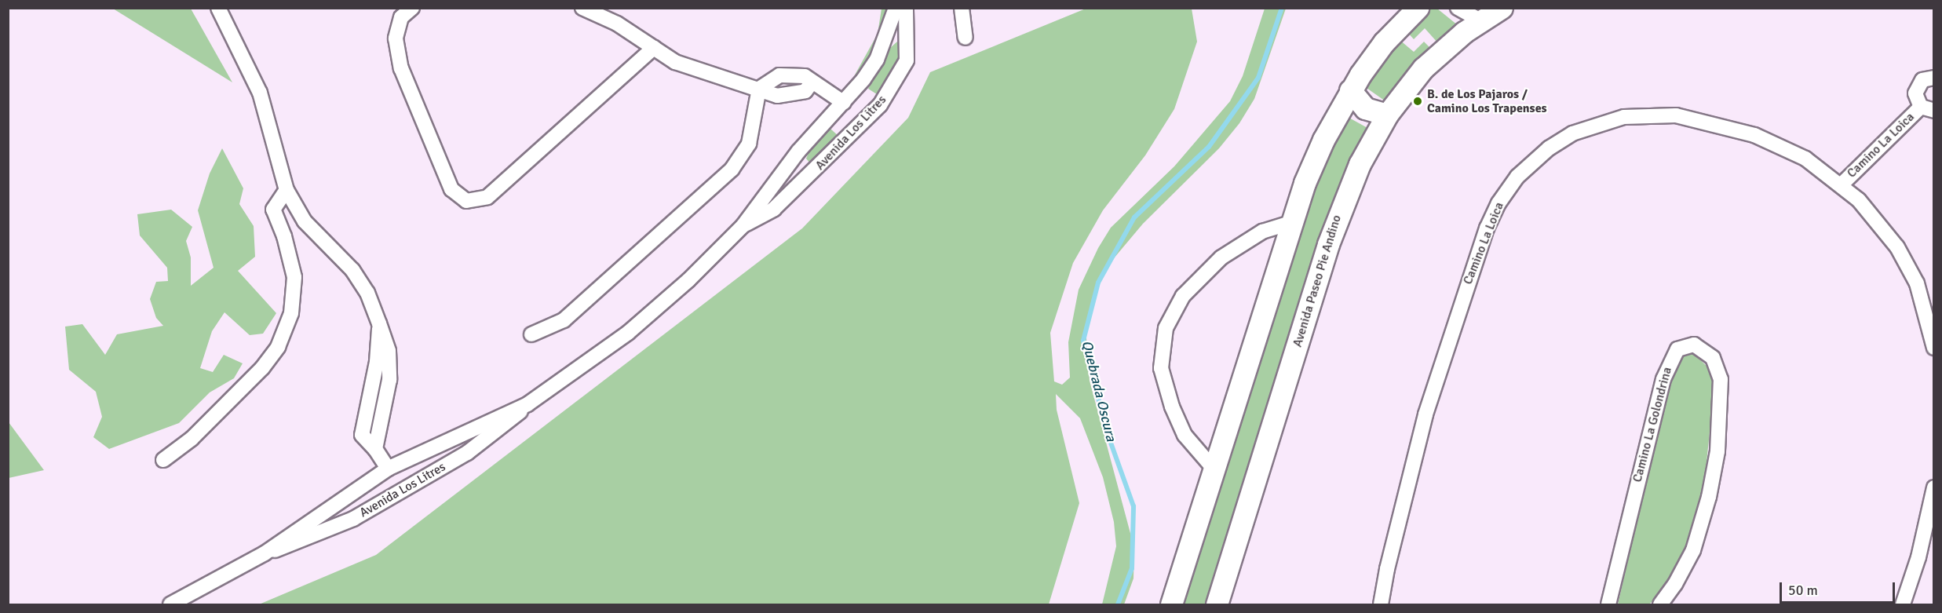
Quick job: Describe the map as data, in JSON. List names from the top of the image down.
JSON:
{
  "streets": {
    "main road": ["Avenida Paseo Pie Andino"],
    "street": ["Avenida Los Litres", "Camino La Loica", "Camino La Golondrina"]
  },
  "water": ["Quebrada Oscura"],
  "places": ["B. de Los Pajaros / Camino Los Trapenses"],
  "scale_bar": "50 m"
}
